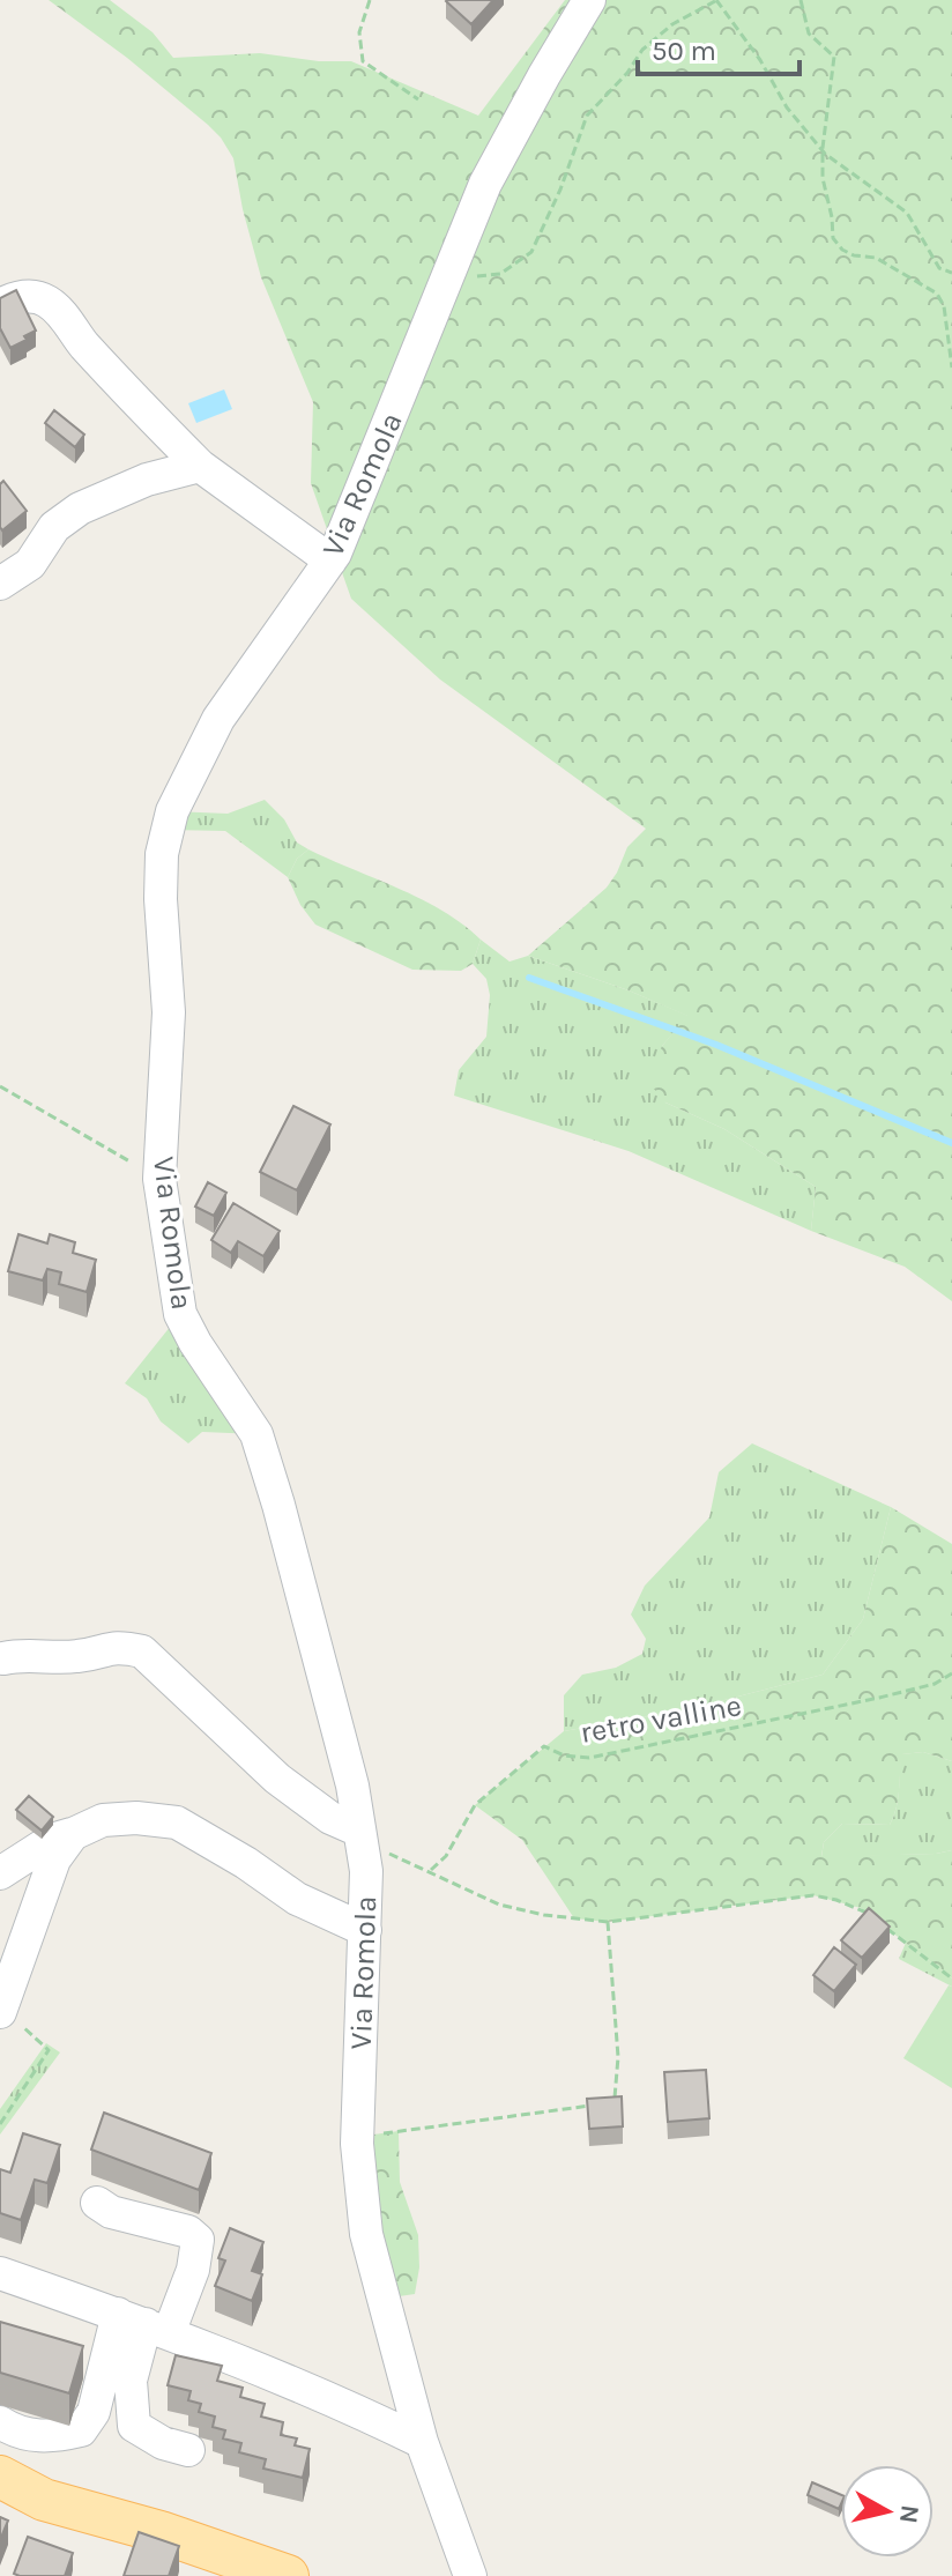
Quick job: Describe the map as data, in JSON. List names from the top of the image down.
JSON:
{
  "streets": {
    "street": ["Via Romola"],
    "path": ["retro valline"]
  },
  "scale_bar": "50 m",
  "north": "right"
}
